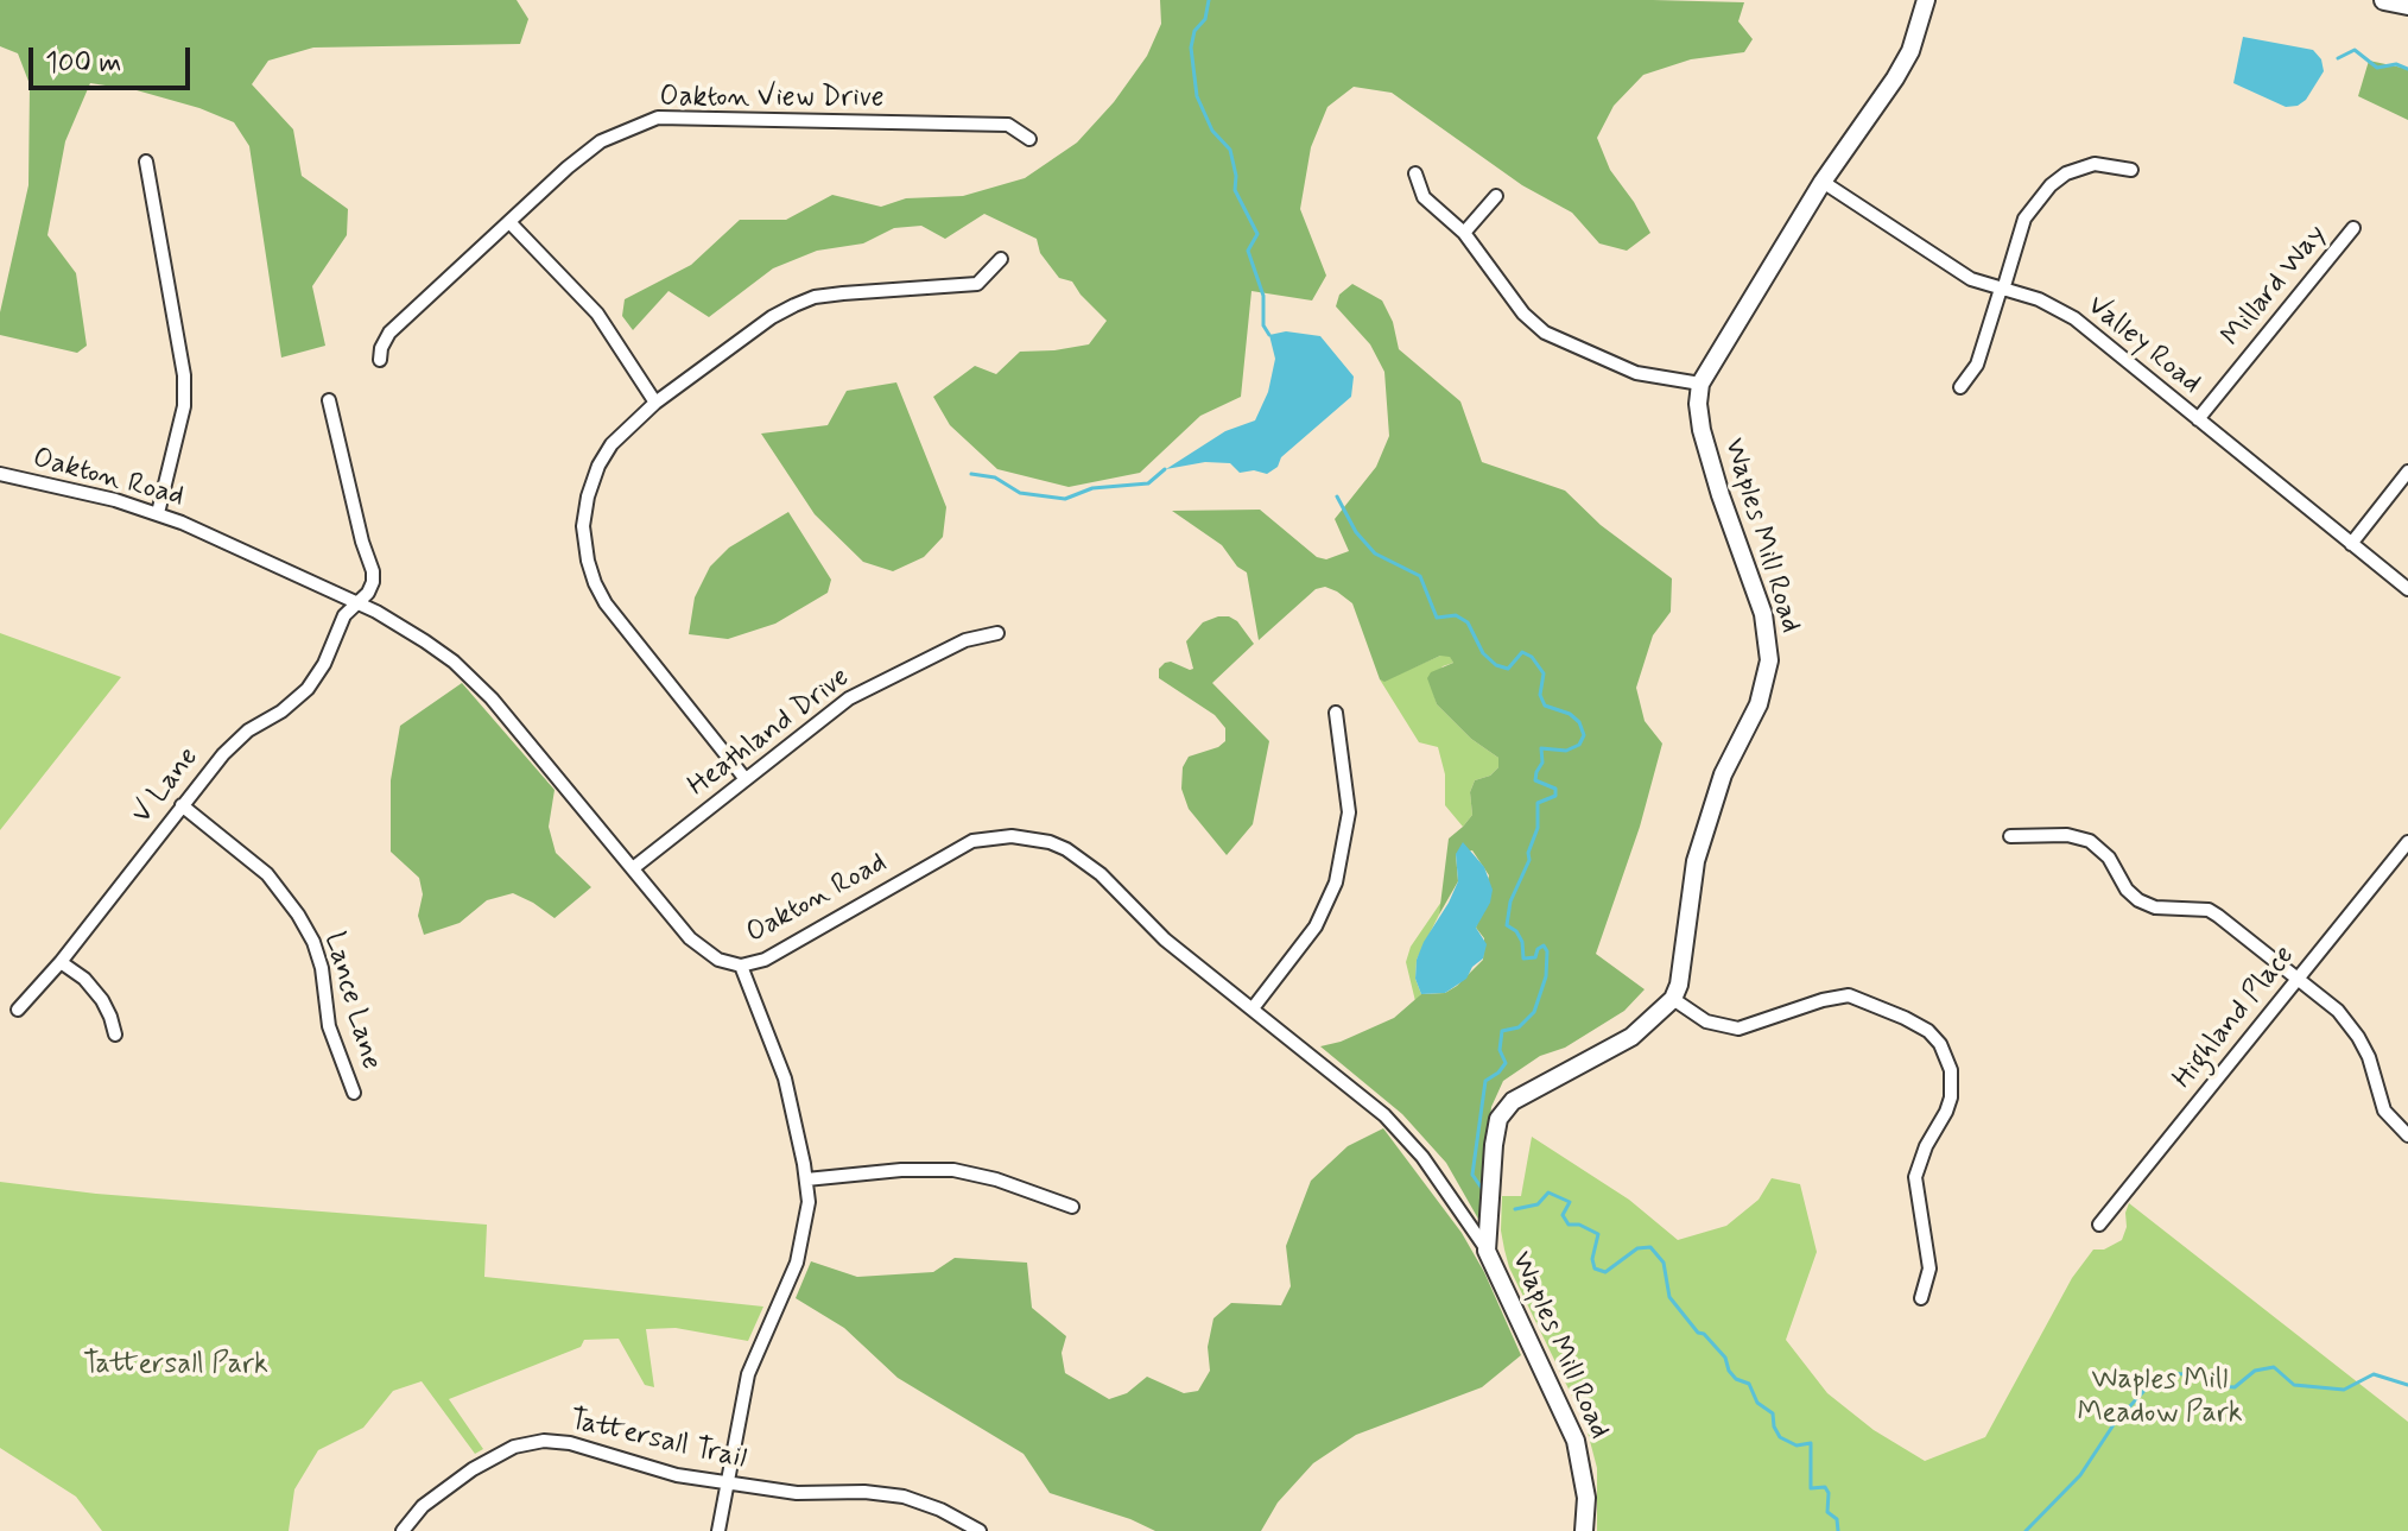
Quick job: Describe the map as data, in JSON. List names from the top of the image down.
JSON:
{
  "streets": {
    "main road": ["Waples Mill Road"],
    "street": [
      "Oakton View Drive",
      "Millard Way",
      "Valley Road",
      "Oakton Road",
      "Heathland Drive",
      "V Lane",
      "Lance Lane",
      "Highland Place",
      "Tattersall Trail"
    ]
  },
  "crossings": [
    ["Millard Way", "Valley Road"],
    ["Oakton Road", "Waples Mill Road"],
    ["Oakton Road", "Heathland Drive"],
    ["Oakton Road", "V Lane"],
    ["V Lane", "Lance Lane"]
  ],
  "parks": ["Tattersall Park", "Waples Mill Meadow Park"],
  "scale_bar": "100 m"
}
